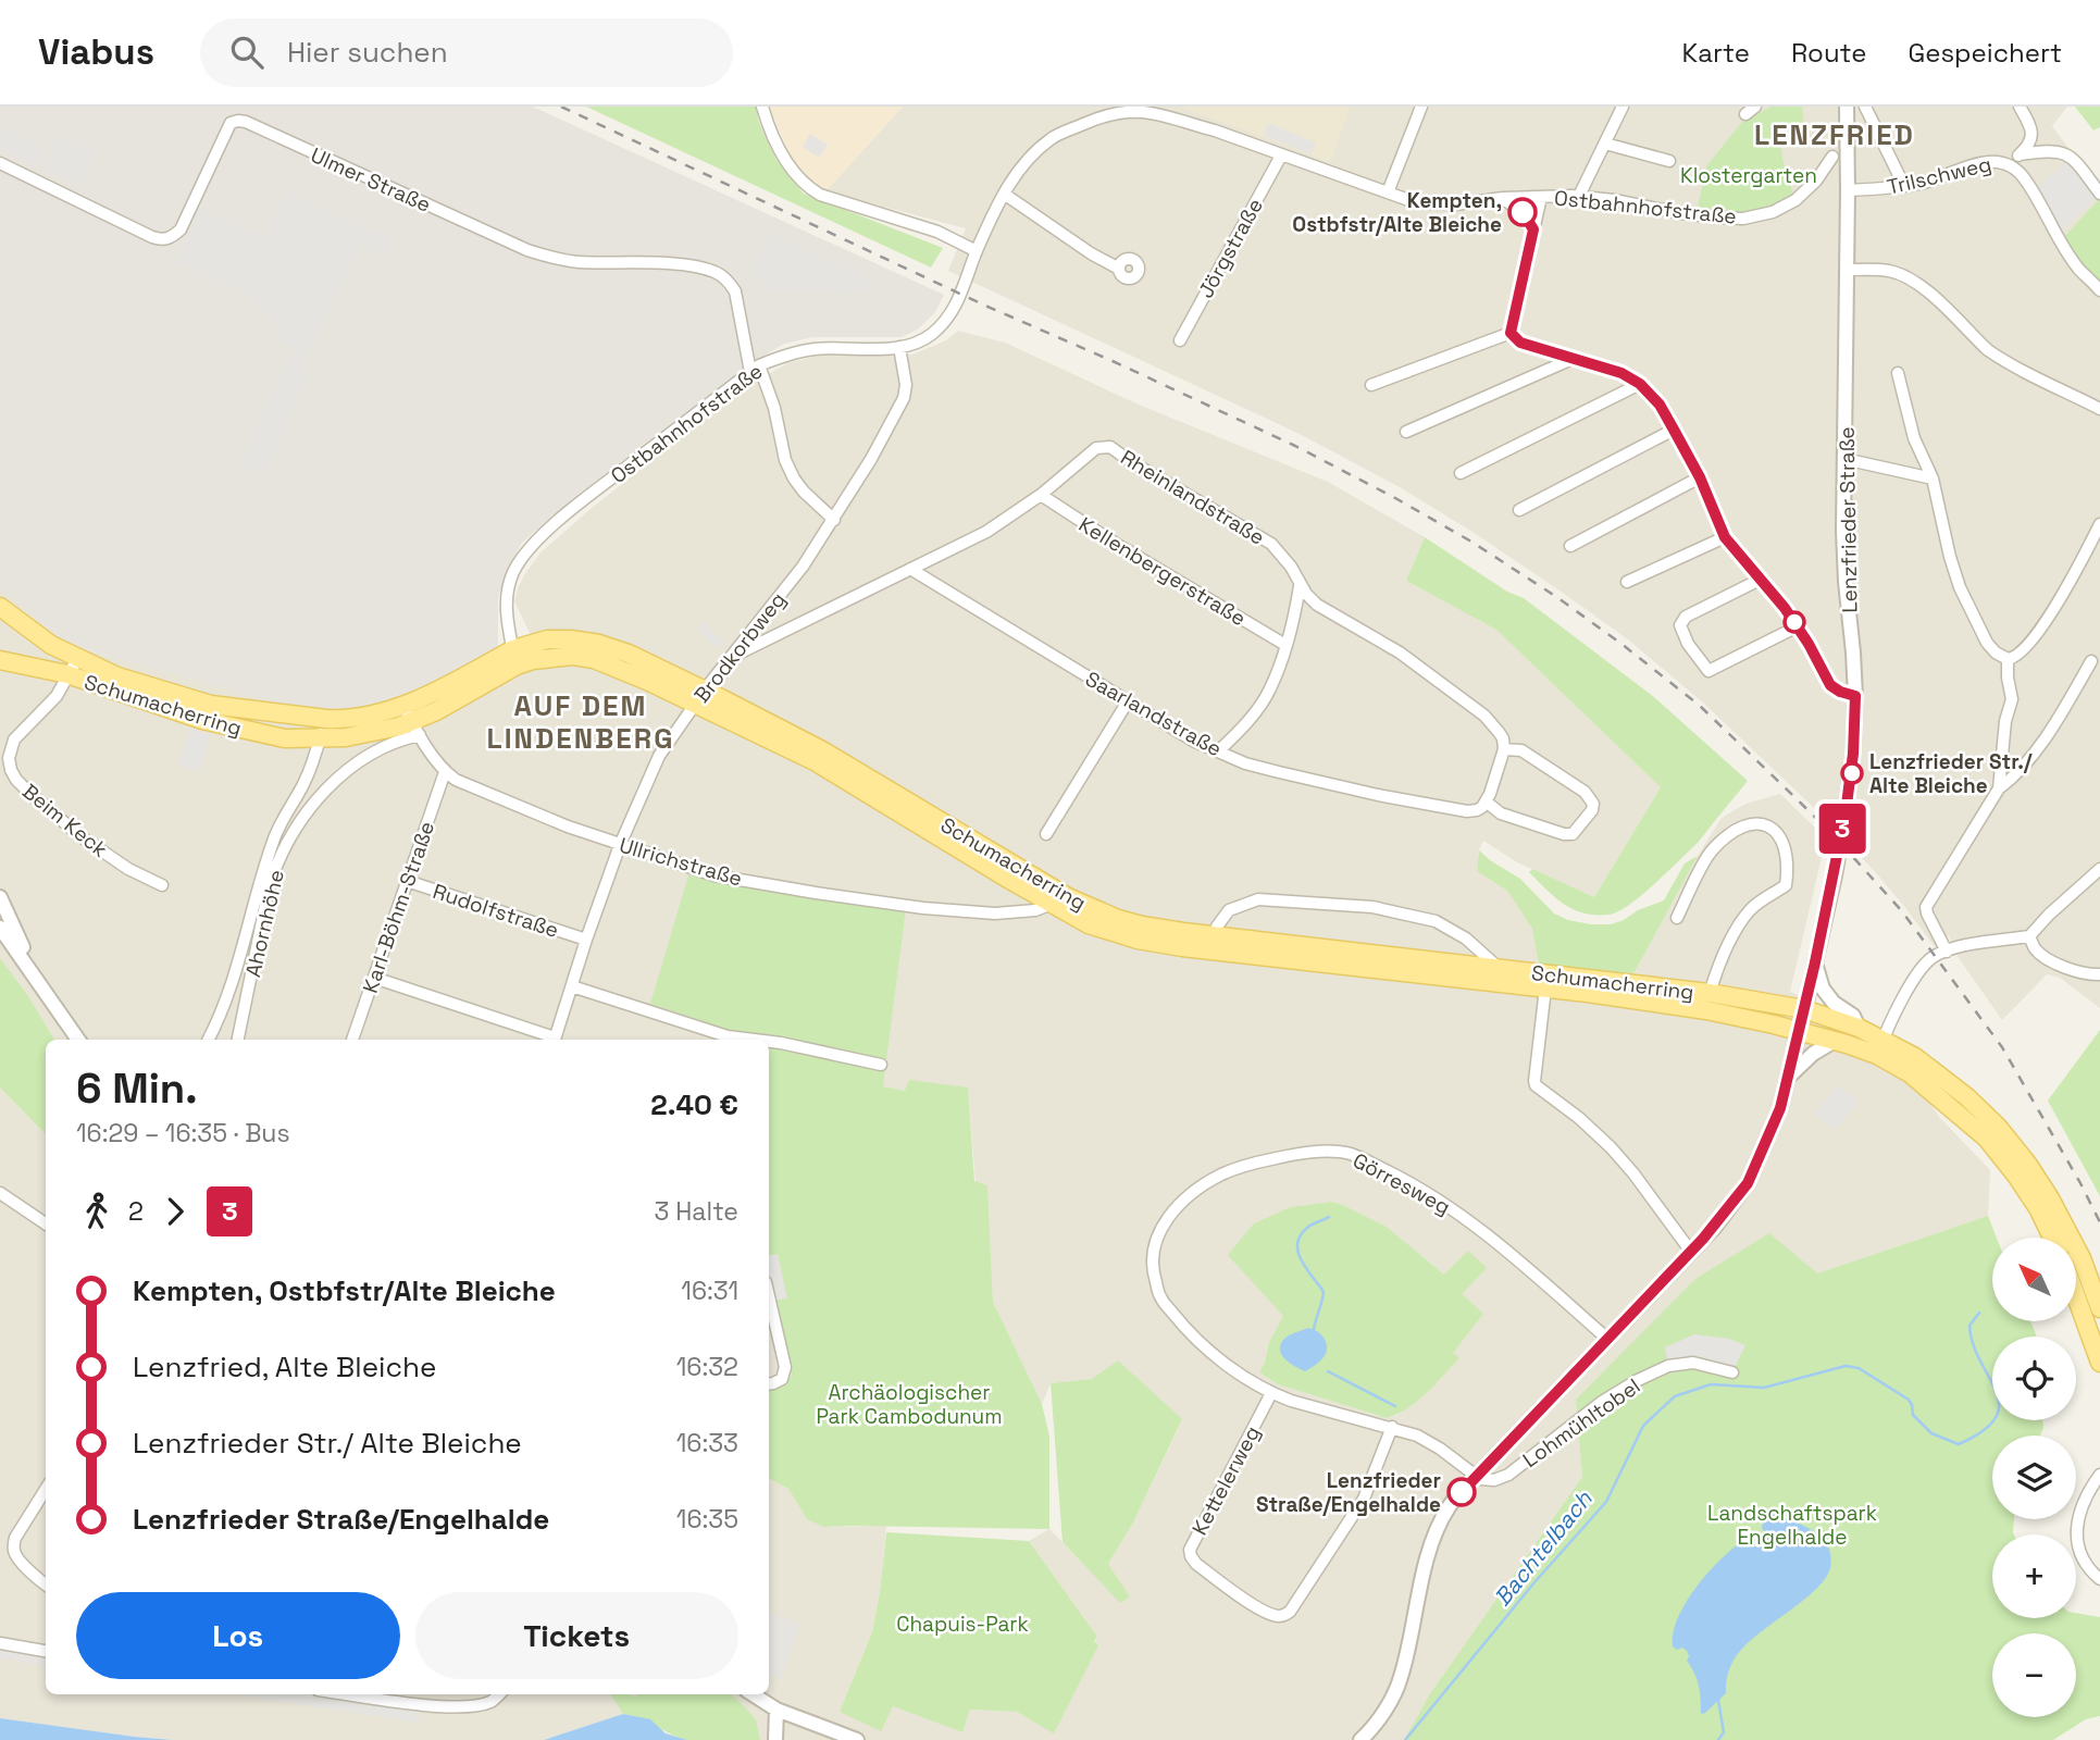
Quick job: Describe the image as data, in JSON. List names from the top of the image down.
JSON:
{
  "streets": {
    "main road": ["Schumacherring"],
    "street": [
      "Trilschweg",
      "Ulmer Straße",
      "Ostbahnhofstraße",
      "Jörgstraße",
      "Rheinlandstraße",
      "Lenzfrieder Straße",
      "Kellenbergerstraße",
      "Brodkorbweg",
      "Saarlandstraße",
      "Beim Keck",
      "Ullrichstraße",
      "Karl-Böhm-Straße",
      "Rudolfstraße",
      "Ahornhöhe",
      "Görresweg",
      "Lohmühltobel",
      "Kettelerweg"
    ]
  },
  "crossings": [
    ["Trilschweg", "Lenzfrieder Straße"],
    ["Ulmer Straße", "Ostbahnhofstraße"],
    ["Ostbahnhofstraße", "Jörgstraße"],
    ["Ostbahnhofstraße", "Brodkorbweg"],
    ["Ostbahnhofstraße", "Schumacherring"],
    ["Rheinlandstraße", "Kellenbergerstraße"],
    ["Rheinlandstraße", "Brodkorbweg"],
    ["Rheinlandstraße", "Saarlandstraße"],
    ["Lenzfrieder Straße", "Schumacherring"],
    ["Lenzfrieder Straße", "Görresweg"],
    ["Lenzfrieder Straße", "Lohmühltobel"],
    ["Brodkorbweg", "Schumacherring"],
    ["Brodkorbweg", "Ullrichstraße"],
    ["Brodkorbweg", "Rudolfstraße"],
    ["Schumacherring", "Beim Keck"],
    ["Schumacherring", "Ullrichstraße"],
    ["Schumacherring", "Ahornhöhe"],
    ["Ullrichstraße", "Karl-Böhm-Straße"],
    ["Karl-Böhm-Straße", "Rudolfstraße"],
    ["Görresweg", "Lohmühltobel"],
    ["Görresweg", "Kettelerweg"]
  ],
  "districts": ["LENZFRIED", "AUF DEM LINDENBERG"],
  "water": ["Bachtelbach"],
  "parks": [
    "Klostergarten",
    "Archäologischer Park Cambodunum",
    "Landschaftspark Engelhalde",
    "Chapuis-Park"
  ],
  "places": ["Kempten, Ostbfstr/Alte Bleiche", "Lenzfrieder Str./ Alte Bleiche", "Lenzfrieder Straße/Engelhalde"],
  "lines": ["bus line 3"],
  "north": "top left",
  "page": {
    "header": "Viabus",
    "search": "Hier suchen",
    "nav": ["Karte", "Route", "Gespeichert"],
    "on_map": "3",
    "heading": ["6 Min.", "16:29 – 16:35 · Bus", "2.40 €"],
    "legs": ["2", "3", "3 Halte"],
    "map_buttons": ["+", "−"],
    "list": [
      {
        "name": "Kempten, Ostbfstr/Alte Bleiche",
        "value": "16:31"
      },
      {
        "name": "Lenzfried, Alte Bleiche",
        "value": "16:32"
      },
      {
        "name": "Lenzfrieder Str./ Alte Bleiche",
        "value": "16:33"
      },
      {
        "name": "Lenzfrieder Straße/Engelhalde",
        "value": "16:35"
      }
    ],
    "buttons": ["Los", "Tickets"]
  }
}
